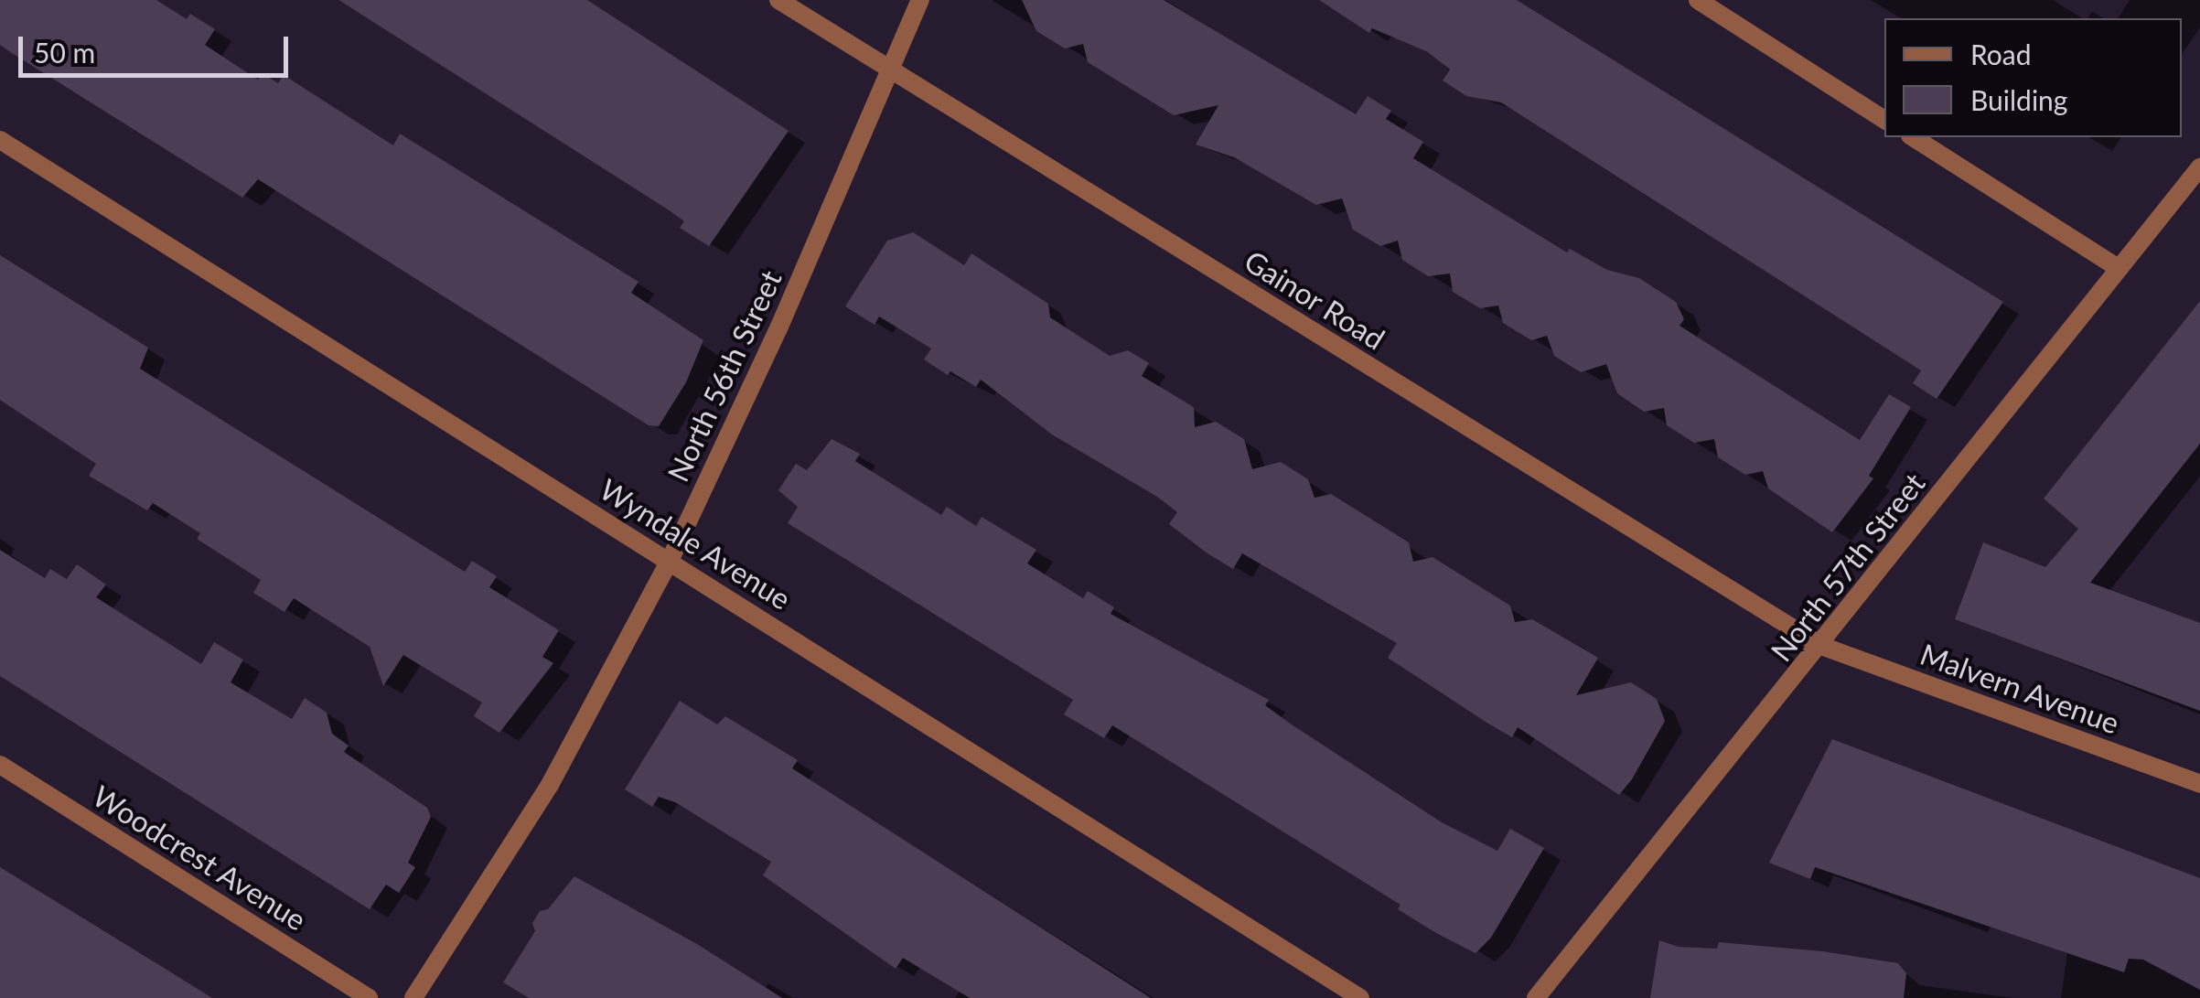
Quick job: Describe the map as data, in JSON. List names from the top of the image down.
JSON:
{
  "streets": {
    "street": [
      "Gainor Road",
      "North 56th Street",
      "Wyndale Avenue",
      "North 57th Street",
      "Malvern Avenue",
      "Woodcrest Avenue"
    ]
  },
  "crossings": [
    ["Gainor Road", "North 56th Street"],
    ["Gainor Road", "North 57th Street"],
    ["Gainor Road", "Malvern Avenue"],
    ["North 56th Street", "Wyndale Avenue"],
    ["North 57th Street", "Malvern Avenue"]
  ],
  "legend": ["Road", "Building"],
  "scale_bar": "50 m"
}
